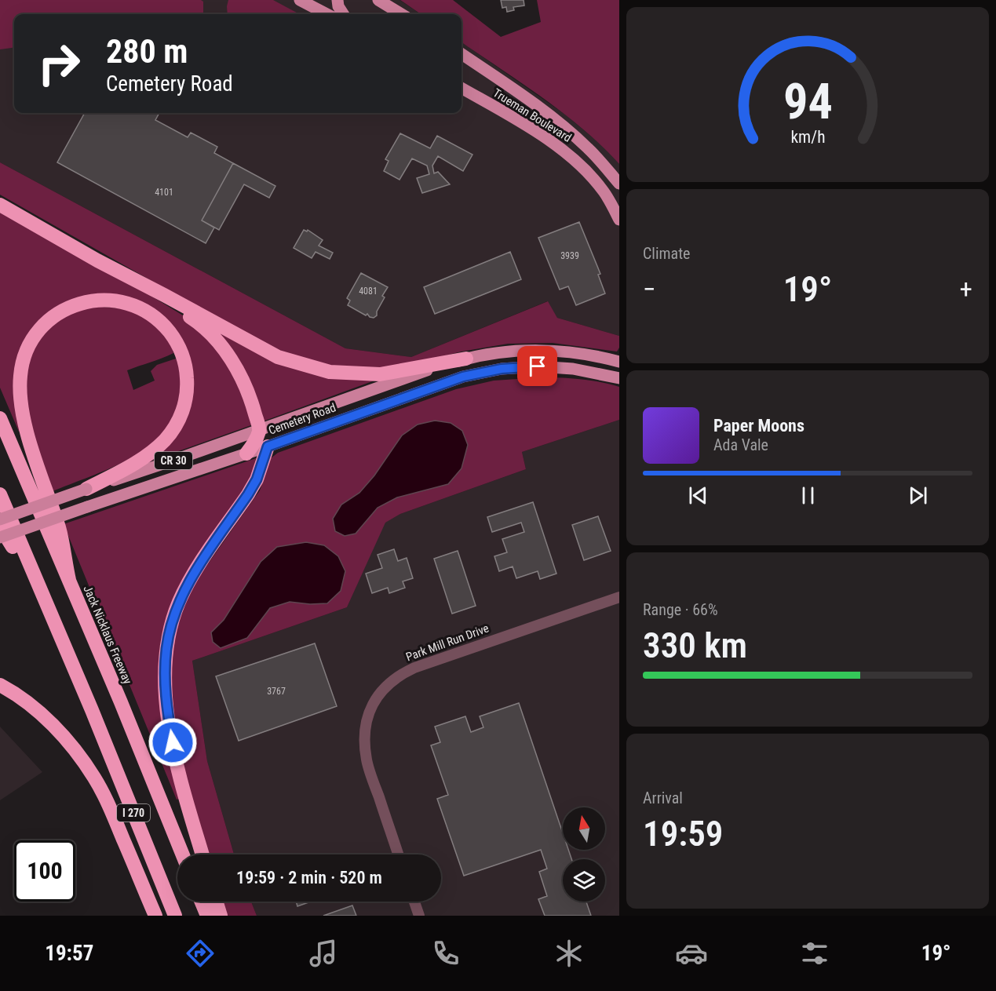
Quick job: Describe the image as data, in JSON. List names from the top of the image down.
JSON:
{
  "streets": {
    "highway": ["Jack Nicklaus Freeway", "I 270"],
    "main road": ["Trueman Boulevard", "Cemetery Road", "CR 30"],
    "street": ["Park Mill Run Drive"]
  },
  "house_numbers": [
    "4101",
    "3939",
    "4081",
    "3767"
  ],
  "north": "top",
  "page": {
    "turn": ["280 m", "Cemetery Road"],
    "tile": [
      "Climate",
      ["Range · 66%", "330 km"],
      ["Arrival", "19:59"]
    ],
    "heat": ["−", "19°", "+"],
    "song": ["Paper Moons", "Ada Vale"],
    "limit": "100",
    "trip": "19:59 · 2 min · 520 m",
    "tabs": ["19:57", "19°"],
    "gauge": ["94", "km/h"]
  }
}
